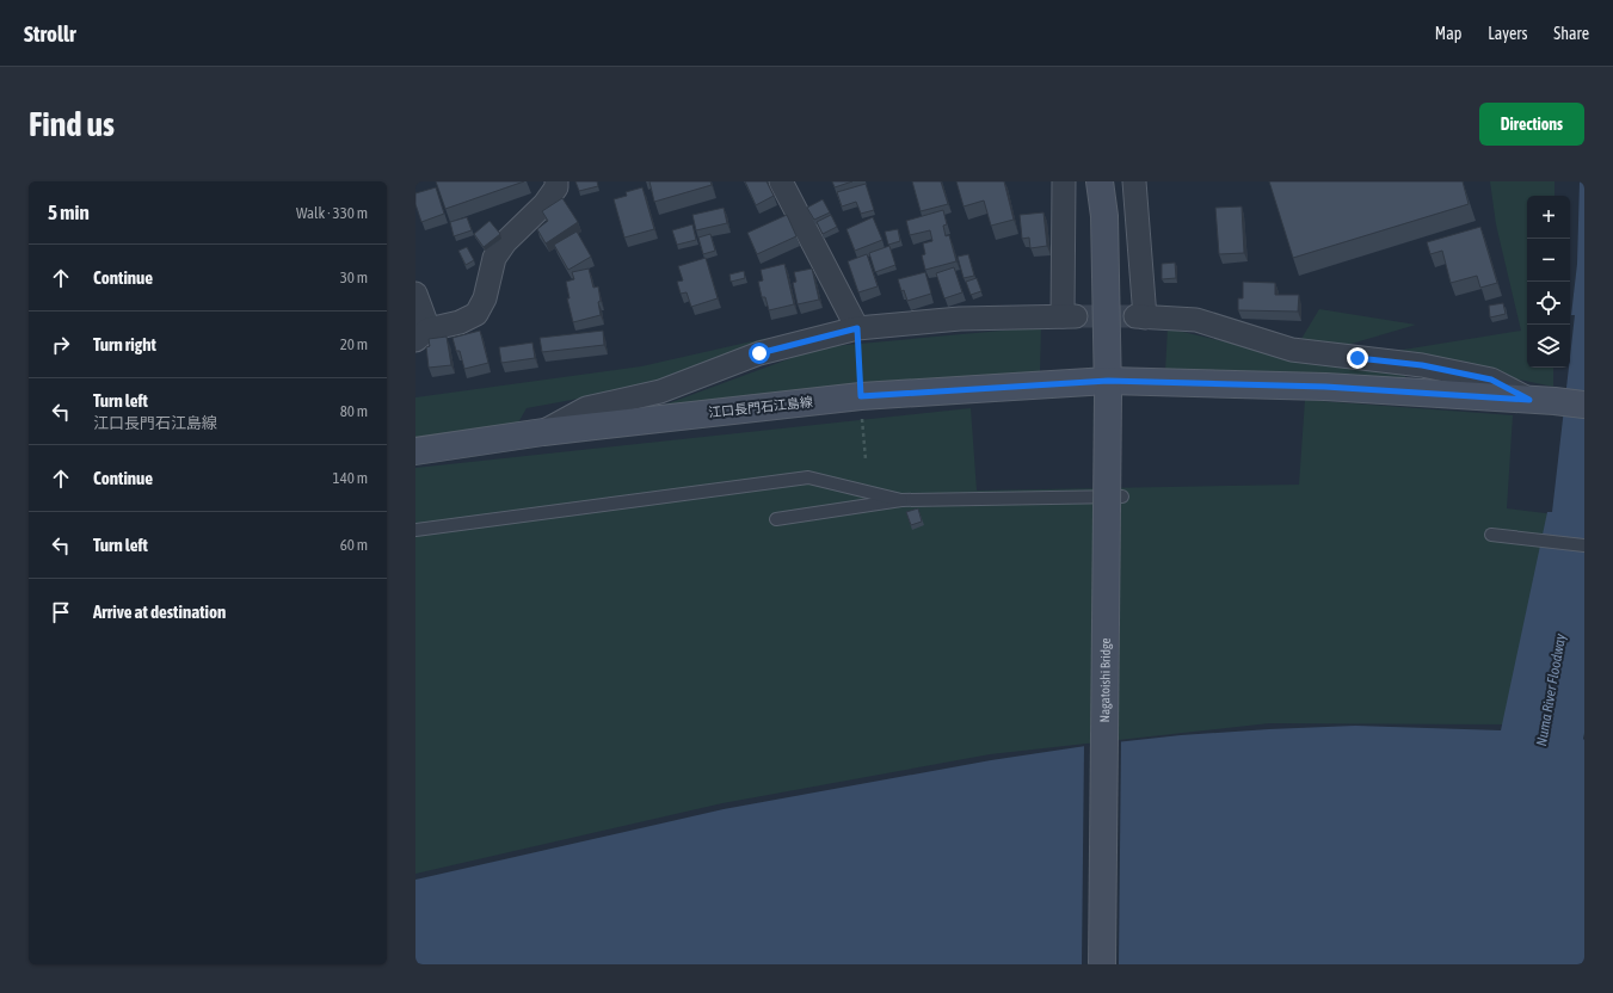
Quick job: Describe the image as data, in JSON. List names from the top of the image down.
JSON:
{
  "streets": {
    "street": ["江口長門石江島線", "Nagatoishi Bridge"]
  },
  "crossings": [
    ["江口長門石江島線", "Nagatoishi Bridge"]
  ],
  "water": ["Numa River Floodway"],
  "page": {
    "header": "Strollr",
    "nav": ["Map", "Layers", "Share"],
    "buttons": "Directions",
    "title": "Find us",
    "heading": ["5 min", "Walk · 330 m"],
    "map_buttons": ["+", "−"],
    "list": [
      ["Continue", "30 m"],
      ["Turn right", "20 m"],
      ["Turn left", "江口長門石江島線", "80 m"],
      ["Continue", "140 m"],
      ["Turn left", "60 m"],
      "Arrive at destination"
    ]
  }
}
